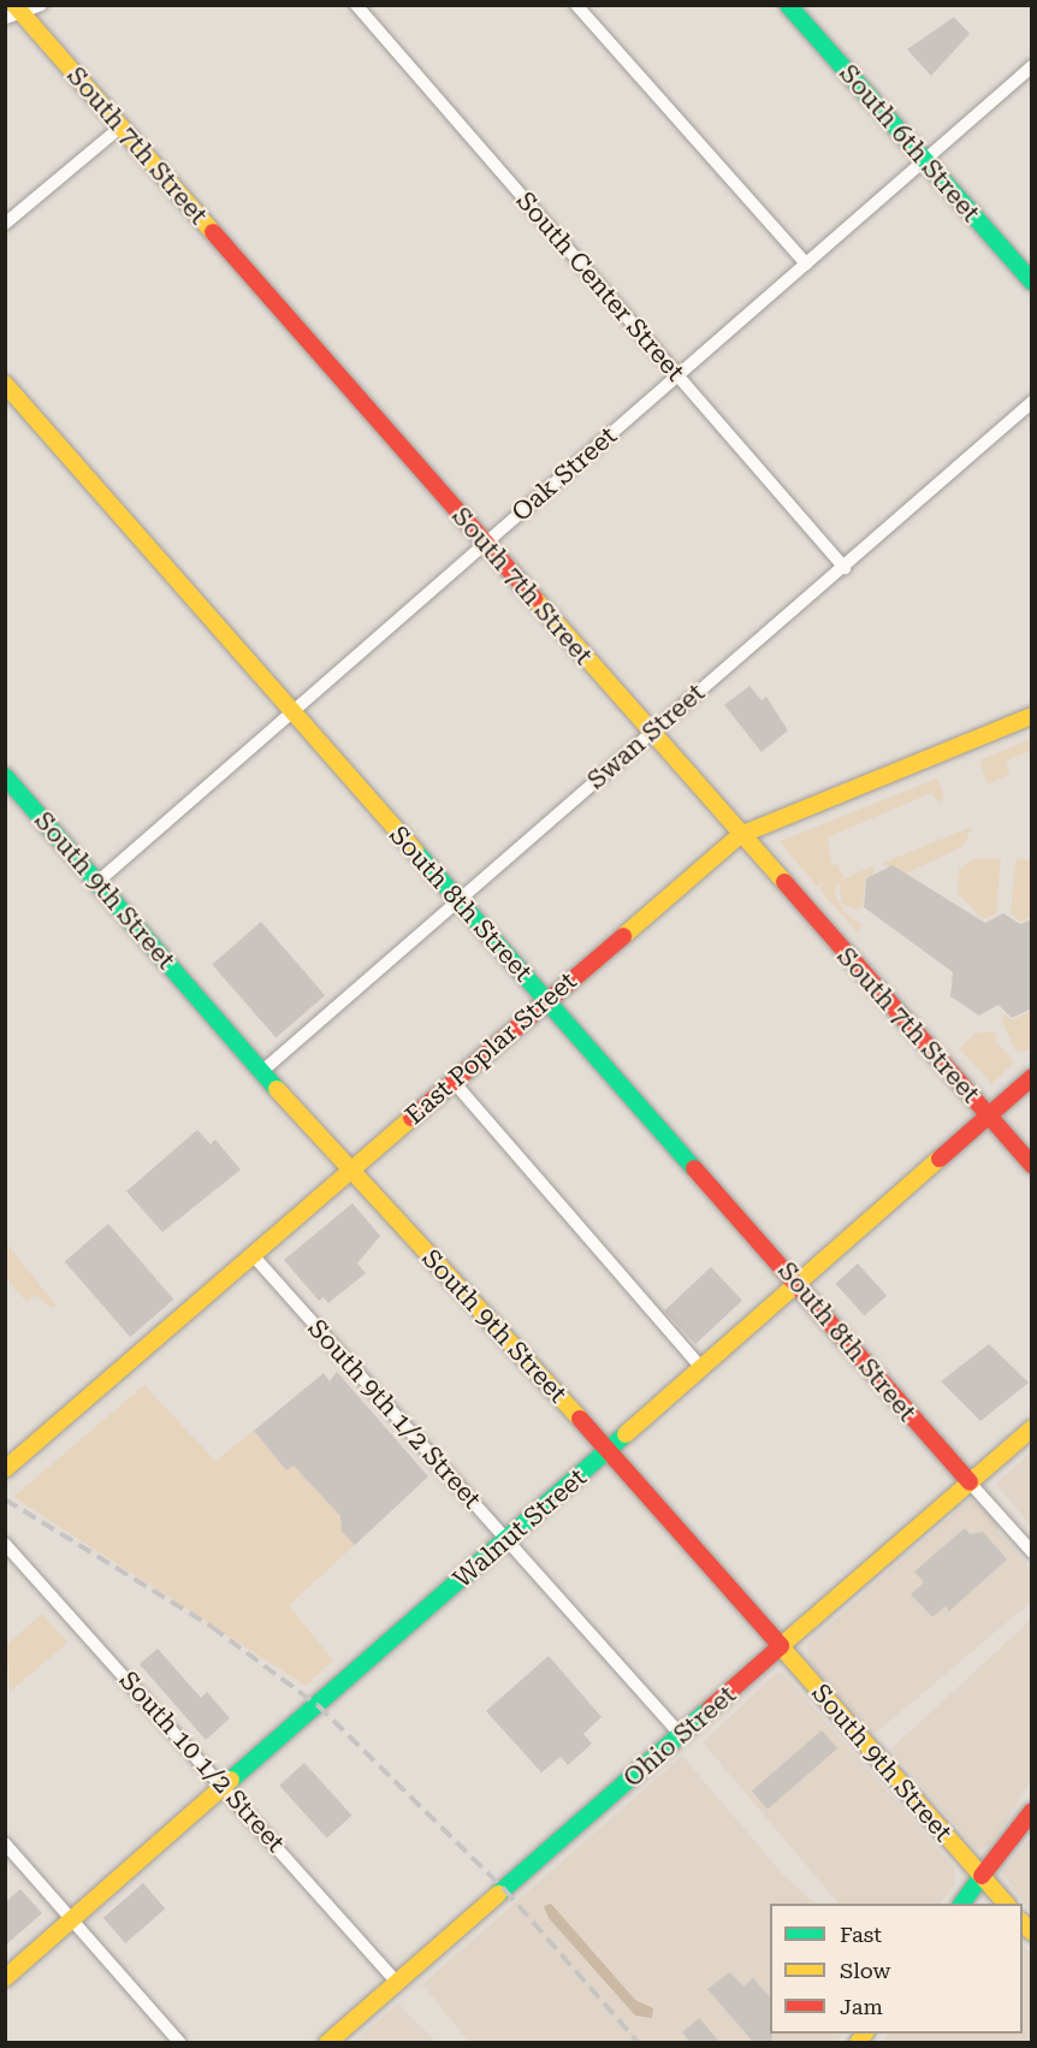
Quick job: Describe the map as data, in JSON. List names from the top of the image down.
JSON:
{
  "streets": {
    "street": [
      "South 6th Street",
      "South 7th Street",
      "South Center Street",
      "Oak Street",
      "Swan Street",
      "South 9th Street",
      "South 8th Street",
      "East Poplar Street",
      "South 9th 1/2 Street",
      "Walnut Street",
      "Ohio Street",
      "South 10 1/2 Street"
    ]
  },
  "crossings": [
    ["South 6th Street", "Oak Street"],
    ["South 7th Street", "Oak Street"],
    ["South 7th Street", "Swan Street"],
    ["South 7th Street", "East Poplar Street"],
    ["South 7th Street", "Walnut Street"],
    ["South Center Street", "Oak Street"],
    ["South Center Street", "Swan Street"],
    ["Oak Street", "South 9th Street"],
    ["Oak Street", "South 8th Street"],
    ["Swan Street", "South 9th Street"],
    ["Swan Street", "South 8th Street"],
    ["South 9th Street", "East Poplar Street"],
    ["South 9th Street", "Walnut Street"],
    ["South 9th Street", "Ohio Street"],
    ["South 8th Street", "East Poplar Street"],
    ["South 8th Street", "Walnut Street"],
    ["South 8th Street", "Ohio Street"],
    ["East Poplar Street", "South 9th 1/2 Street"],
    ["South 9th 1/2 Street", "Walnut Street"],
    ["South 9th 1/2 Street", "Ohio Street"],
    ["Walnut Street", "South 10 1/2 Street"],
    ["Ohio Street", "South 10 1/2 Street"]
  ],
  "legend": ["Fast", "Slow", "Jam"]
}
